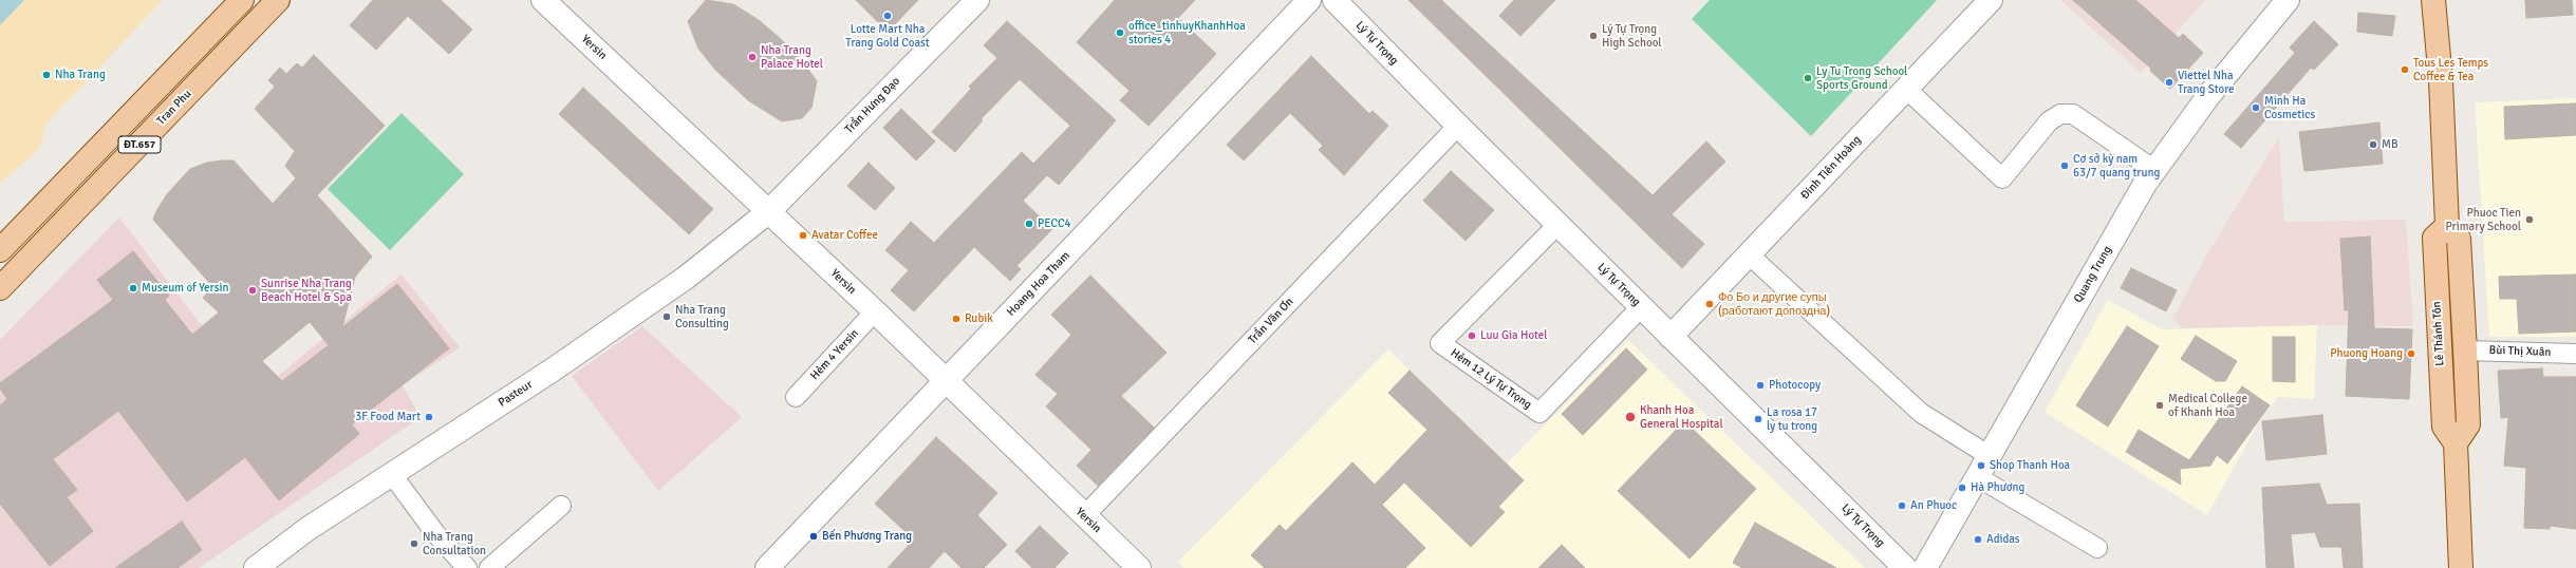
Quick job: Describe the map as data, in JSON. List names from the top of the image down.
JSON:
{
  "streets": {
    "main road": ["Tran Phu", "ĐT.657", "Lê Thánh Tôn"],
    "street": [
      "Lý Tự Trọng",
      "Yersin",
      "Trần Hưng Đạo",
      "Đinh Tiên Hoàng",
      "Quang Trung",
      "Hoang Hoa Tham",
      "Trần Văn Ơn",
      "Bùi Thị Xuân",
      "Hẻm 4 Yersin",
      "Hẻm 12 Lý Tự Trọng",
      "Pasteur"
    ]
  },
  "crossings": [
    ["Lý Tự Trọng", "Đinh Tiên Hoàng"],
    ["Lý Tự Trọng", "Trần Văn Ơn"],
    ["Lý Tự Trọng", "Hẻm 12 Lý Tự Trọng"],
    ["Yersin", "Trần Hưng Đạo"],
    ["Yersin", "Hoang Hoa Tham"],
    ["Yersin", "Trần Văn Ơn"],
    ["Yersin", "Hẻm 4 Yersin"],
    ["Yersin", "Pasteur"],
    ["Trần Hưng Đạo", "Pasteur"]
  ],
  "places": [
    "Lotte Mart Nha Trang Gold Coast",
    "office_tinhuyKhanhHoa stories 4",
    "Lý Tự Trọng High School",
    "Nha Trang Palace Hotel",
    "Tous Les Temps Coffee & Tea",
    "Nha Trang",
    "Ly Tu Trong School Sports Ground",
    "Viettel Nha Trang Store",
    "Minh Ha Cosmetics",
    "MB",
    "Cơ sở kỳ nam 63/7 quang trung",
    "Phuoc Tien Primary School",
    "PECC4",
    "Avatar Coffee",
    "Museum of Yersin",
    "Sunrise Nha Trang Beach Hotel & Spa",
    "Фо Бо и другие супы (работают допоздна)",
    "Nha Trang Consulting",
    "Rubik",
    "Luu Gia Hotel",
    "Phuong Hoang",
    "Photocopy",
    "Medical College of Khanh Hoa",
    "3F Food Mart",
    "Khanh Hoa General Hospital",
    "La rosa 17 ly tu trong",
    "Shop Thanh Hoa",
    "Hà Phương",
    "An Phuoc",
    "Bến Phương Trang",
    "Adidas",
    "Nha Trang Consultation"
  ]
}
